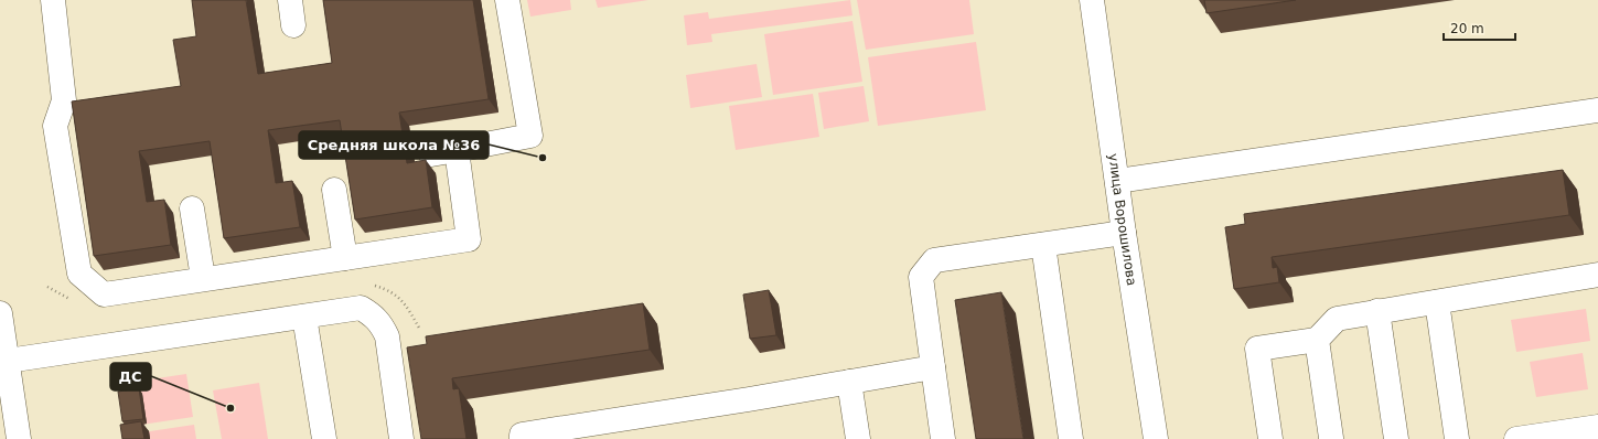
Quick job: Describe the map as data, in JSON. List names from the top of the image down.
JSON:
{
  "streets": {
    "street": ["улица Ворошилова"]
  },
  "places": ["Средняя школа №36", "ДС"],
  "scale_bar": "20 m"
}
